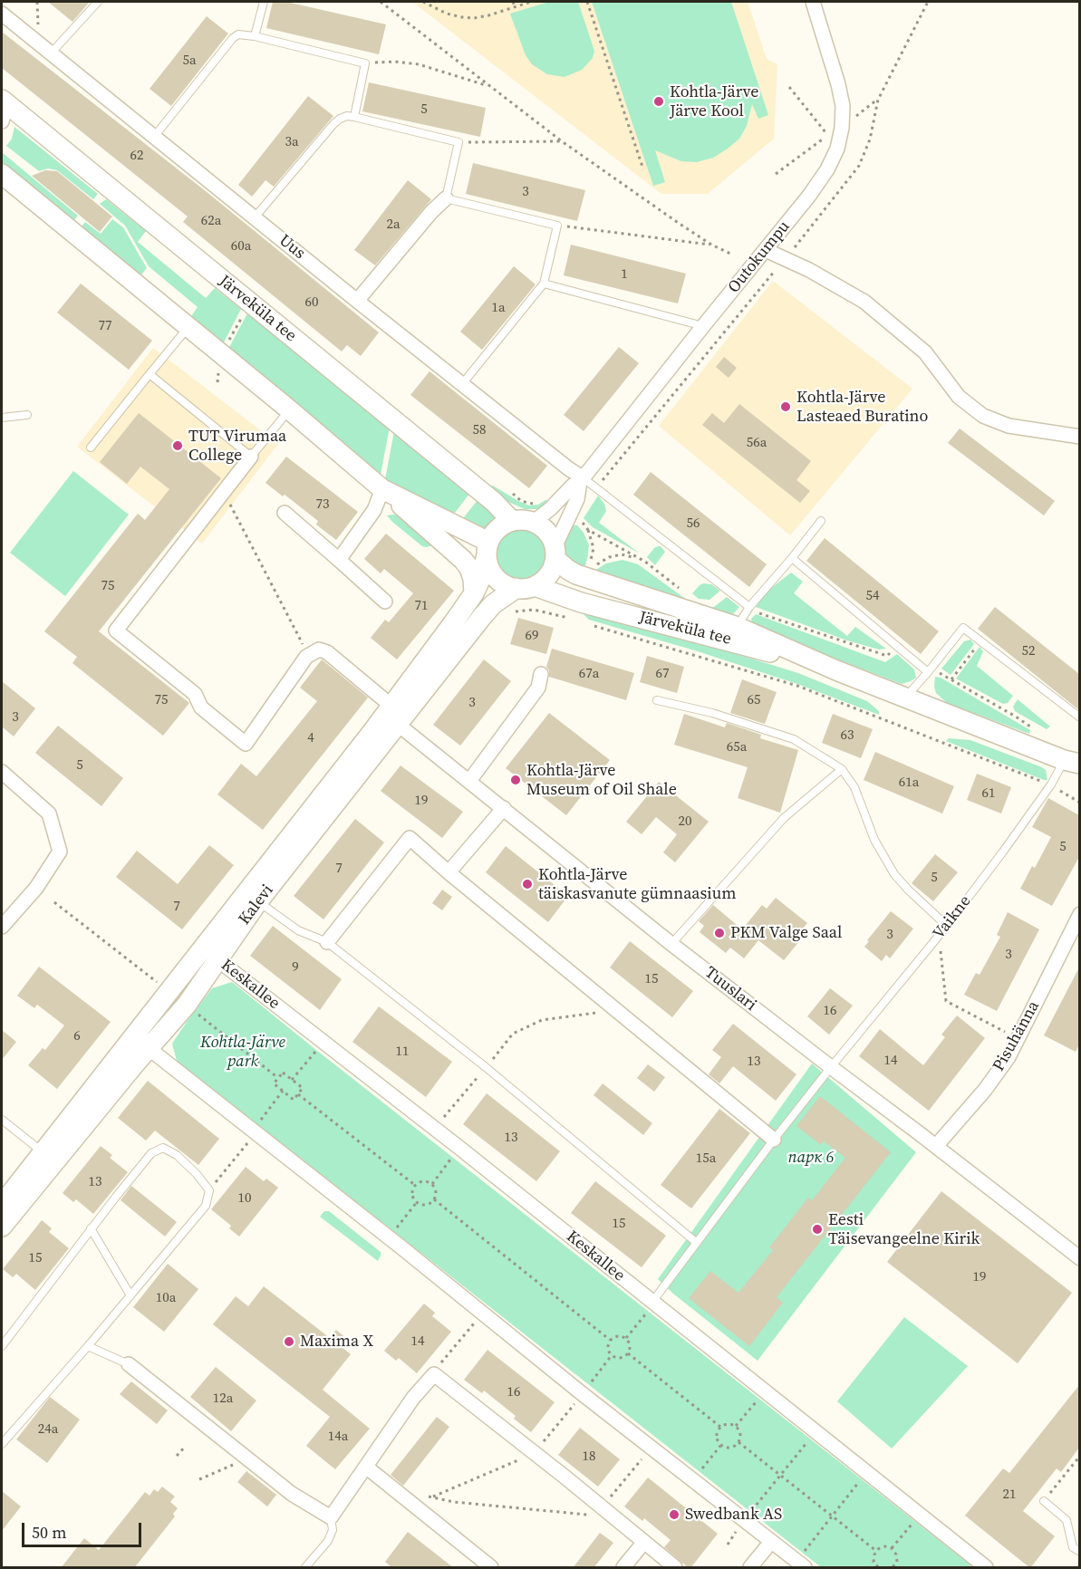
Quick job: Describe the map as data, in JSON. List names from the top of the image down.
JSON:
{
  "streets": {
    "main road": ["Järveküla tee", "Kalevi"],
    "street": [
      "Uus",
      "Outokumpu",
      "Keskallee",
      "Tuuslari",
      "Pisuhänna"
    ],
    "lane": ["Vaikne"]
  },
  "crossings": [
    ["Uus", "Outokumpu"],
    ["Outokumpu", "Järveküla tee"],
    ["Outokumpu", "Kalevi"],
    ["Järveküla tee", "Kalevi"],
    ["Järveküla tee", "Vaikne"],
    ["Kalevi", "Keskallee"],
    ["Kalevi", "Tuuslari"],
    ["Vaikne", "Keskallee"],
    ["Vaikne", "Tuuslari"],
    ["Tuuslari", "Pisuhänna"]
  ],
  "parks": ["Kohtla-Järve park", "парк 6"],
  "places": [
    "Kohtla-Järve Järve Kool",
    "Kohtla-Järve Lasteaed Buratino",
    "TUT Virumaa College",
    "Kohtla-Järve Museum of Oil Shale",
    "Kohtla-Järve täiskasvanute gümnaasium",
    "PKM Valge Saal",
    "Eesti Täisevangeelne Kirik",
    "Maxima X",
    "Swedbank AS"
  ],
  "house_numbers": [
    "5a",
    "5",
    "3a",
    "62",
    "3",
    "62a",
    "2a",
    "60a",
    "1",
    "60",
    "1a",
    "77",
    "58",
    "56a",
    "73",
    "56",
    "75",
    "54",
    "71",
    "69",
    "52",
    "67a",
    "67",
    "75",
    "65",
    "3",
    "3",
    "63",
    "4",
    "65a",
    "5",
    "61a",
    "61",
    "19",
    "20",
    "5",
    "7",
    "5",
    "7",
    "3",
    "3",
    "9",
    "15",
    "16",
    "6",
    "11",
    "14",
    "13",
    "13",
    "15a",
    "13",
    "10",
    "15",
    "15",
    "19",
    "10a",
    "14",
    "16",
    "12a",
    "24a",
    "14a",
    "18",
    "21"
  ],
  "scale_bar": "50 m"
}
